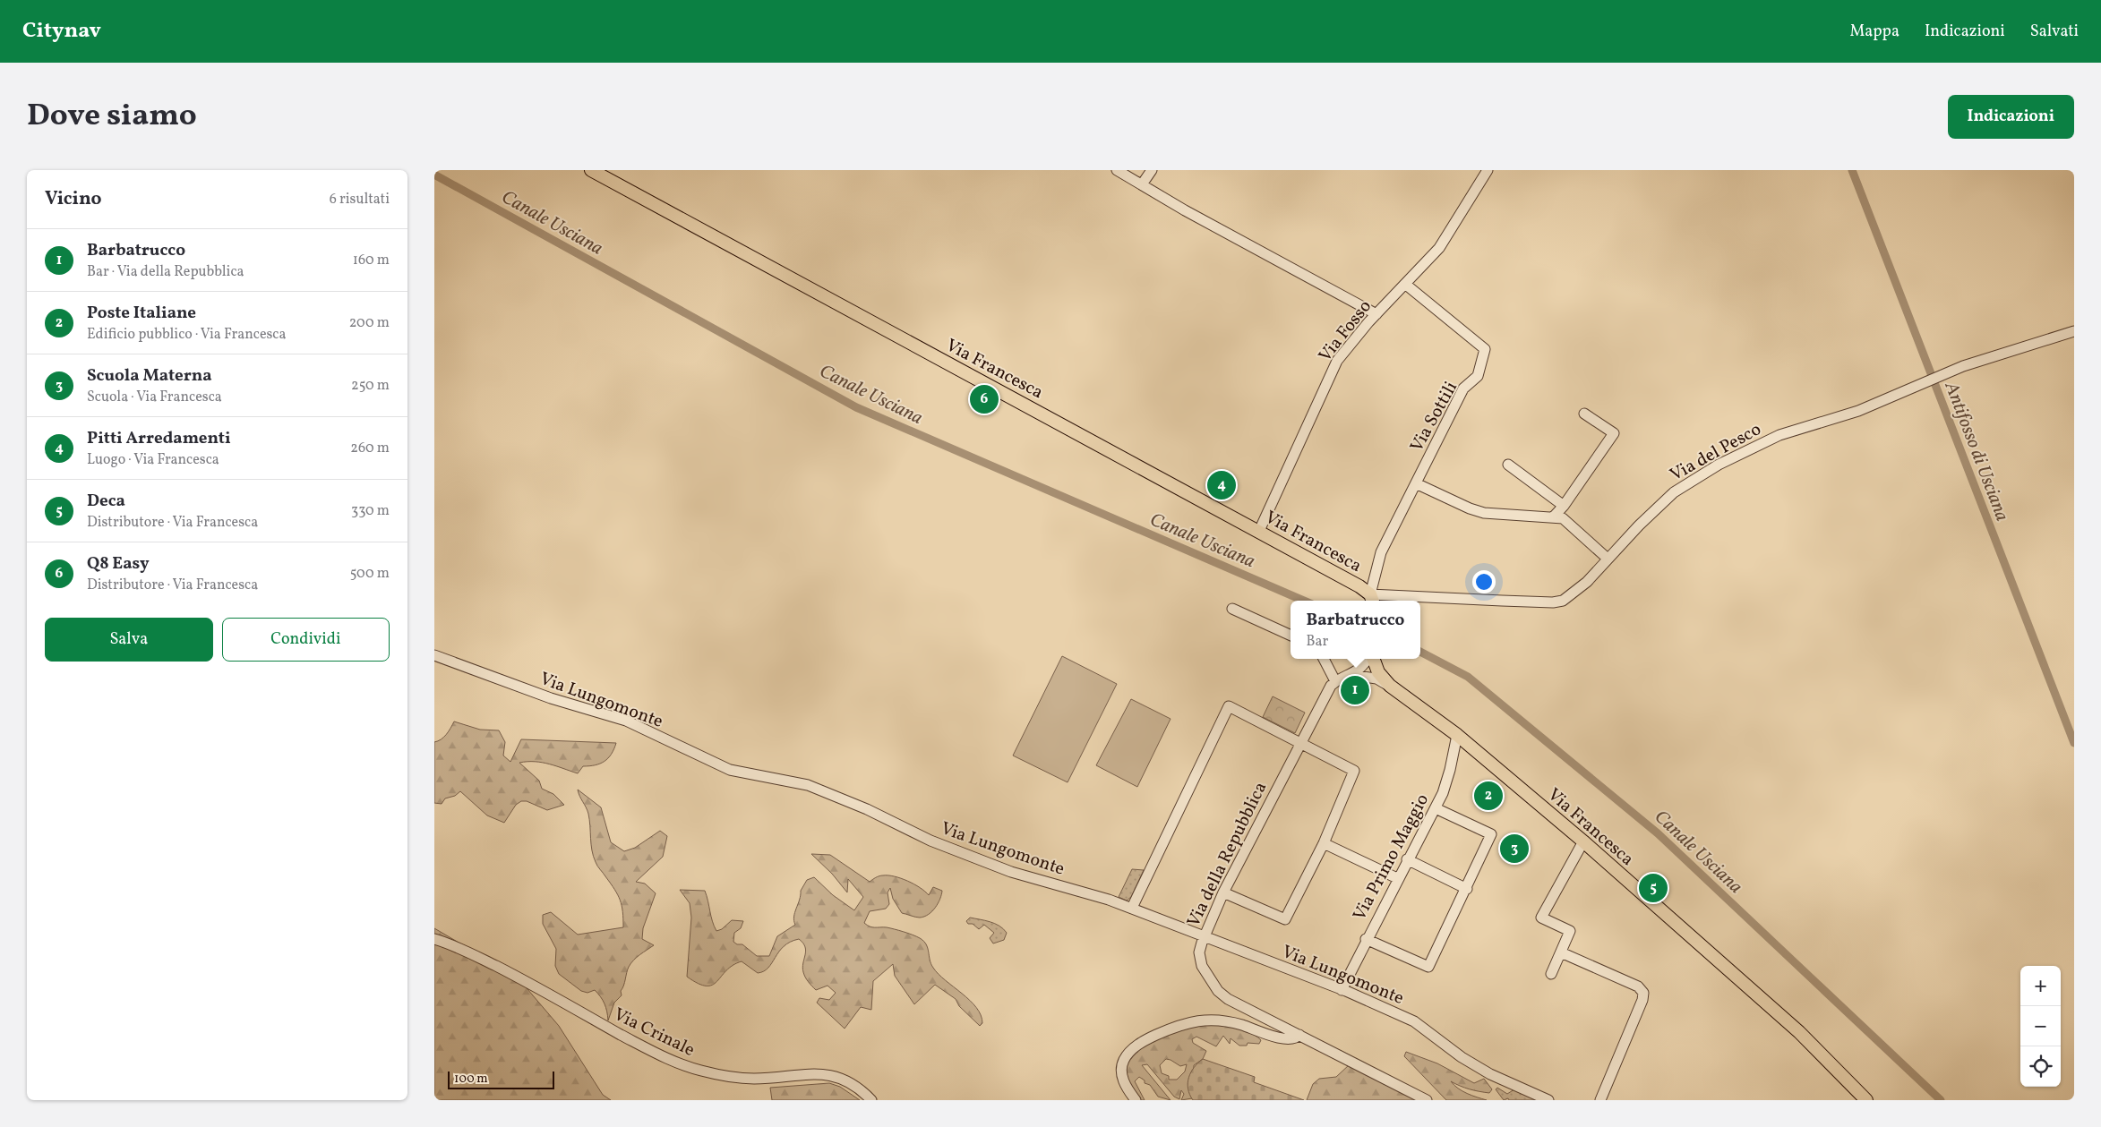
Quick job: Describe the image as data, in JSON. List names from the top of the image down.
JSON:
{
  "streets": {
    "main road": ["Via Francesca"],
    "street": [
      "Via Fosso",
      "Via Sottili",
      "Via del Pesco",
      "Via Lungomonte",
      "Via della Repubblica",
      "Via Primo Maggio",
      "Via Crinale"
    ]
  },
  "crossings": [
    ["Via Fosso", "Via Francesca"],
    ["Via Fosso", "Via Sottili"],
    ["Via Francesca", "Via Sottili"],
    ["Via Francesca", "Via del Pesco"],
    ["Via Francesca", "Via Primo Maggio"],
    ["Via Sottili", "Via del Pesco"],
    ["Via Lungomonte", "Via della Repubblica"],
    ["Via Lungomonte", "Via Primo Maggio"]
  ],
  "water": ["Canale Usciana", "Antifosso di Usciana"],
  "scale_bar": "100 m",
  "page": {
    "header": "Citynav",
    "nav": ["Mappa", "Indicazioni", "Salvati"],
    "title": "Dove siamo",
    "buttons": [
      "Indicazioni",
      ["Salva", "Condividi"]
    ],
    "heading": ["Vicino", "6 risultati"],
    "list": [
      {
        "mark": "1",
        "name": "Barbatrucco",
        "note": "Bar · Via della Repubblica",
        "value": "160 m"
      },
      {
        "mark": "2",
        "name": "Poste Italiane",
        "note": "Edificio pubblico · Via Francesca",
        "value": "200 m"
      },
      {
        "mark": "3",
        "name": "Scuola Materna",
        "note": "Scuola · Via Francesca",
        "value": "250 m"
      },
      {
        "mark": "4",
        "name": "Pitti Arredamenti",
        "note": "Luogo · Via Francesca",
        "value": "260 m"
      },
      {
        "mark": "5",
        "name": "Deca",
        "note": "Distributore · Via Francesca",
        "value": "330 m"
      },
      {
        "mark": "6",
        "name": "Q8 Easy",
        "note": "Distributore · Via Francesca",
        "value": "500 m"
      }
    ],
    "pins": [
      "6",
      "4",
      "1",
      "2",
      "3",
      "5"
    ],
    "popup": ["Barbatrucco", "Bar"],
    "map_buttons": ["+", "−"],
    "scale": "100 m"
  }
}
